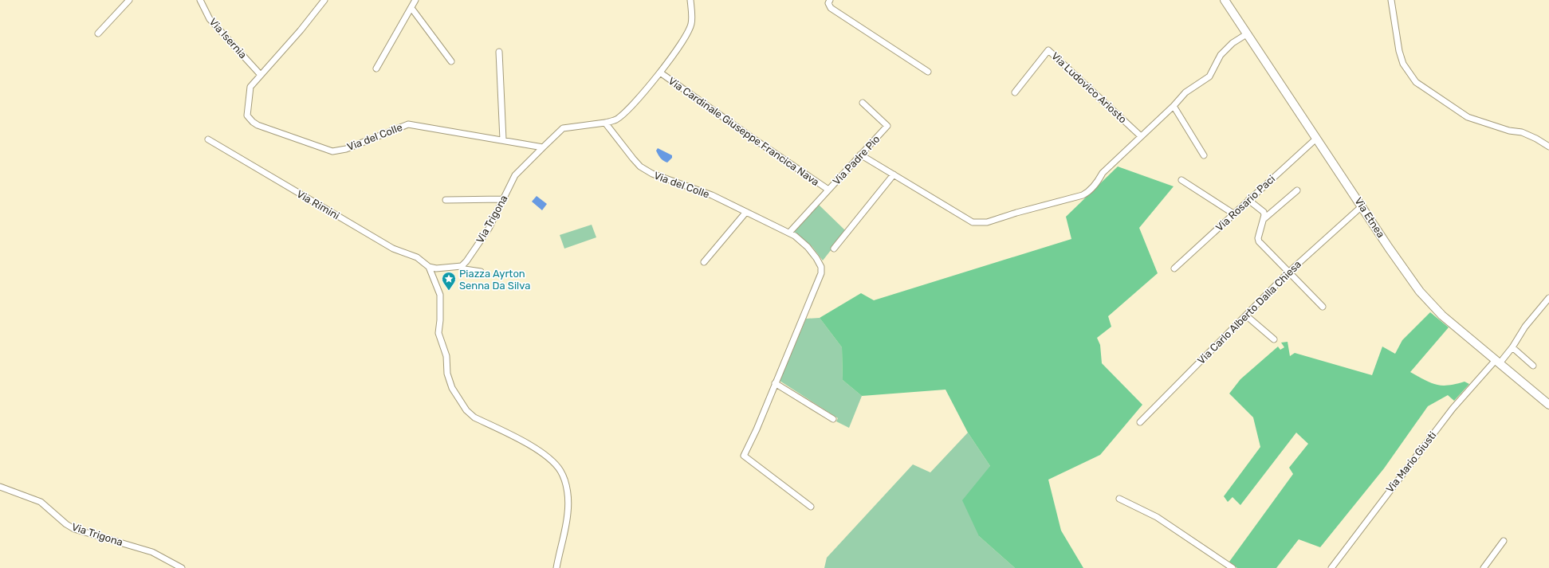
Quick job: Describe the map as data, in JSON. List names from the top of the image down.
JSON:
{
  "streets": {
    "main road": ["Via Etnea"],
    "street": [
      "Via Isernia",
      "Via Ludovico Ariosto",
      "Via Cardinale Giuseppe Francica Nava",
      "Via del Colle",
      "Via Padre Pio",
      "Via Rosario Paci",
      "Via Rimini",
      "Via Trigona",
      "Via Carlo Alberto Dalla Chiesa",
      "Via Mario Giusti"
    ]
  },
  "crossings": [
    ["Via Isernia", "Via del Colle"],
    ["Via Cardinale Giuseppe Francica Nava", "Via Padre Pio"],
    ["Via del Colle", "Via Padre Pio"],
    ["Via del Colle", "Via Trigona"],
    ["Via Rosario Paci", "Via Etnea"],
    ["Via Etnea", "Via Carlo Alberto Dalla Chiesa"],
    ["Via Etnea", "Via Mario Giusti"]
  ],
  "places": {
    "place": ["Piazza Ayrton Senna Da Silva"]
  }
}
